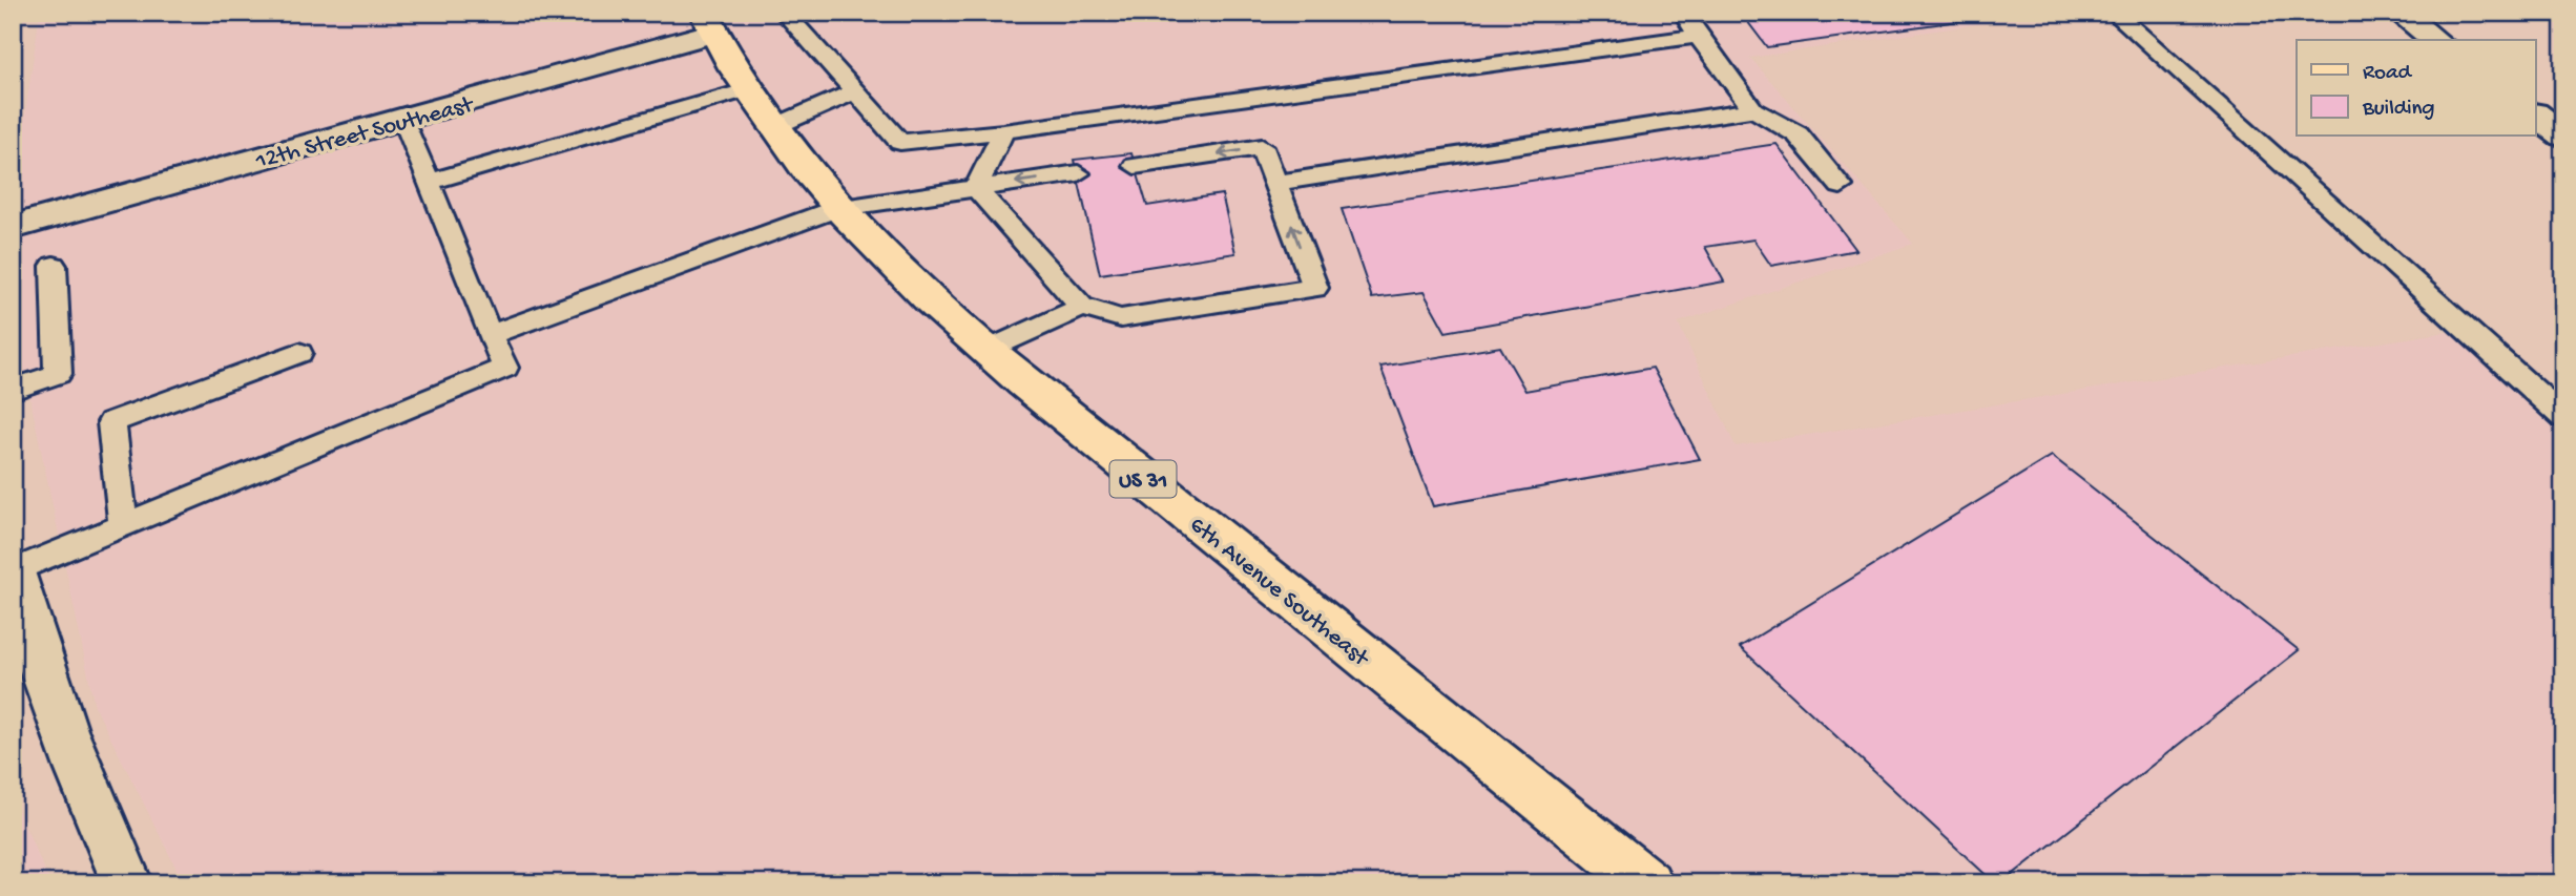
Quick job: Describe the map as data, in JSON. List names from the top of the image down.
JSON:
{
  "streets": {
    "main road": ["US 31", "6th Avenue Southeast"],
    "street": ["12th Street Southeast"]
  },
  "crossings": [
    ["12th Street Southeast", "6th Avenue Southeast"]
  ],
  "legend": ["Road", "Building"]
}
